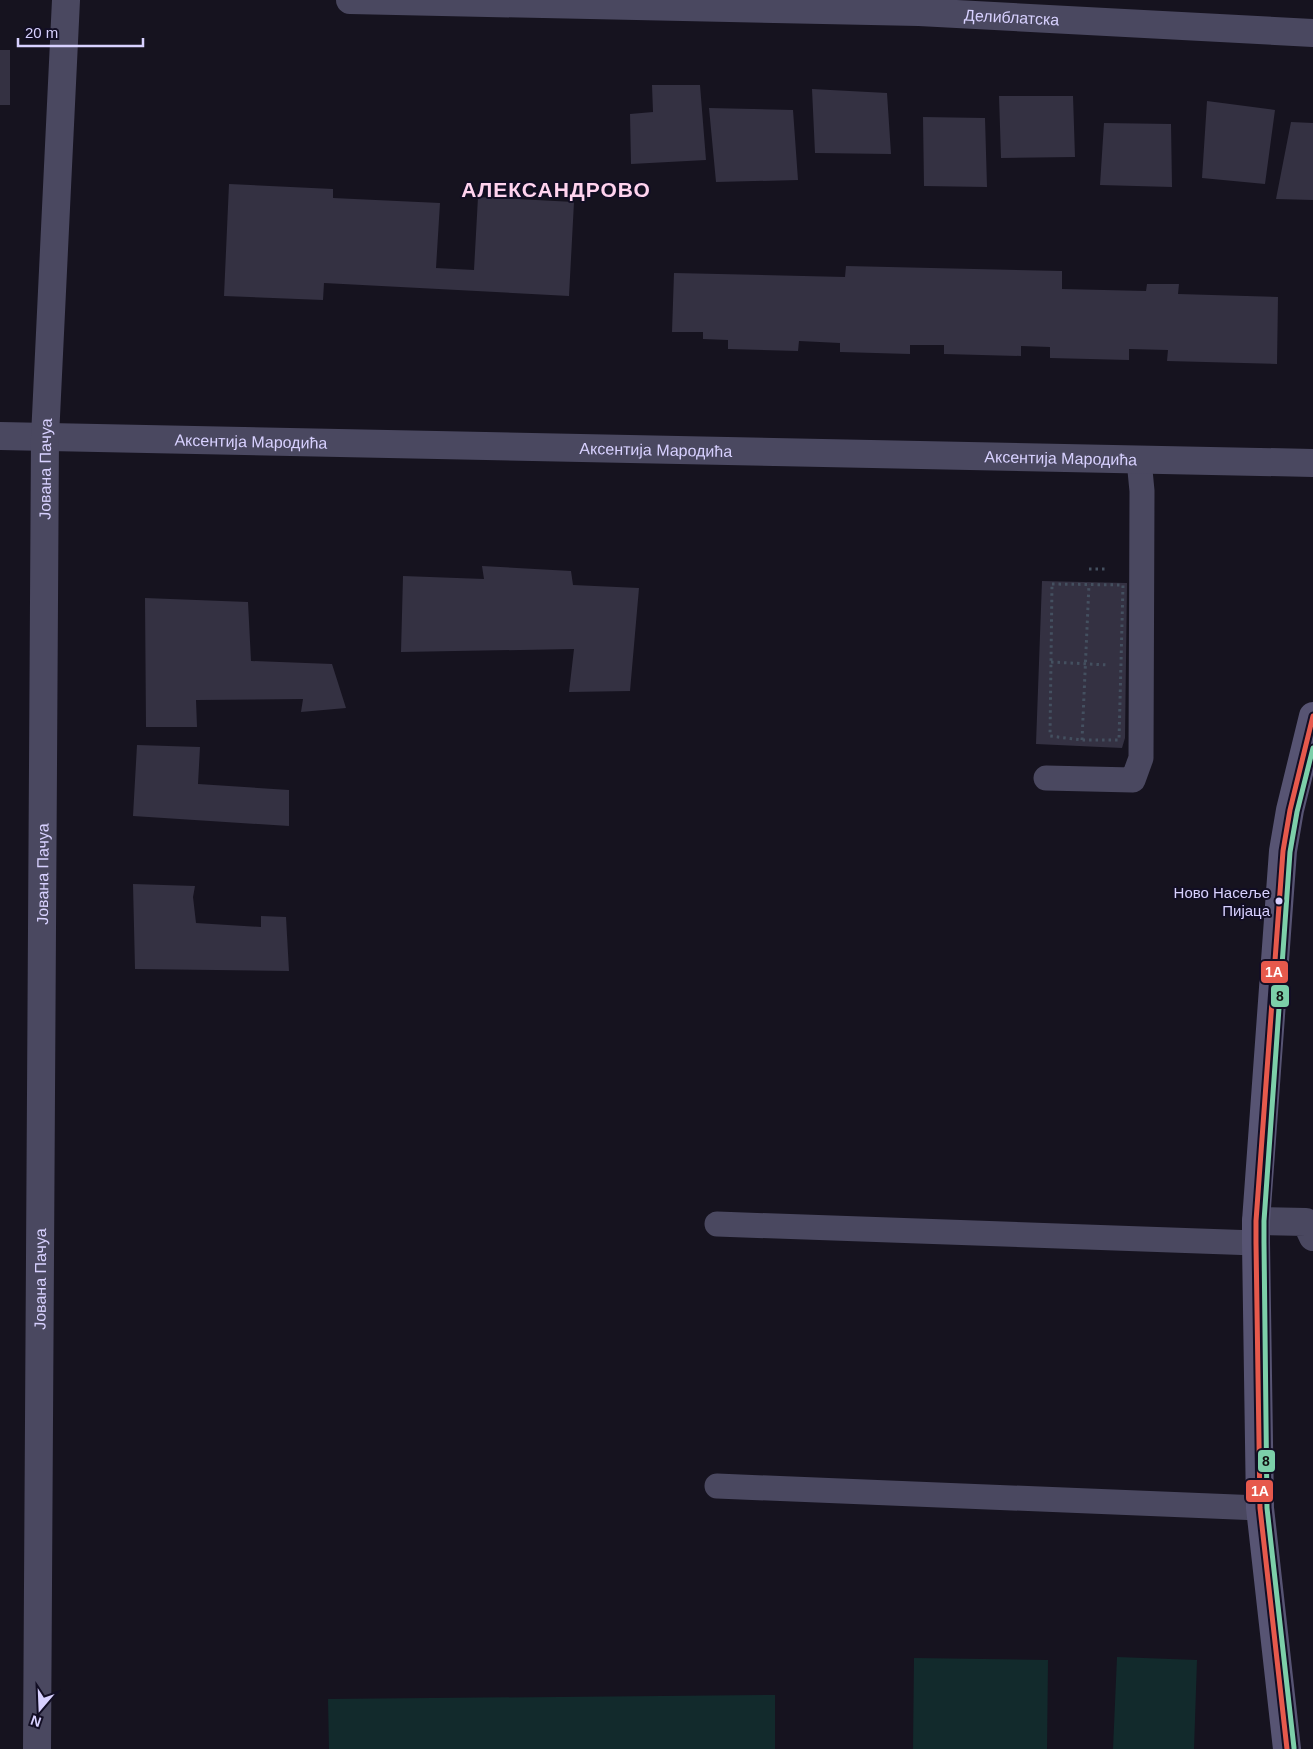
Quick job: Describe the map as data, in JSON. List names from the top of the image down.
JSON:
{
  "streets": {
    "street": ["Делиблатска", "Аксентија Мародића", "Јована Пачуа"]
  },
  "crossings": [
    ["Аксентија Мародића", "Јована Пачуа"]
  ],
  "districts": ["АЛЕКСАНДРОВО"],
  "places": ["Ново Насеље Пијаца"],
  "lines": ["transit line 1A", "transit line 8"],
  "scale_bar": "20 m",
  "north": "bottom"
}
